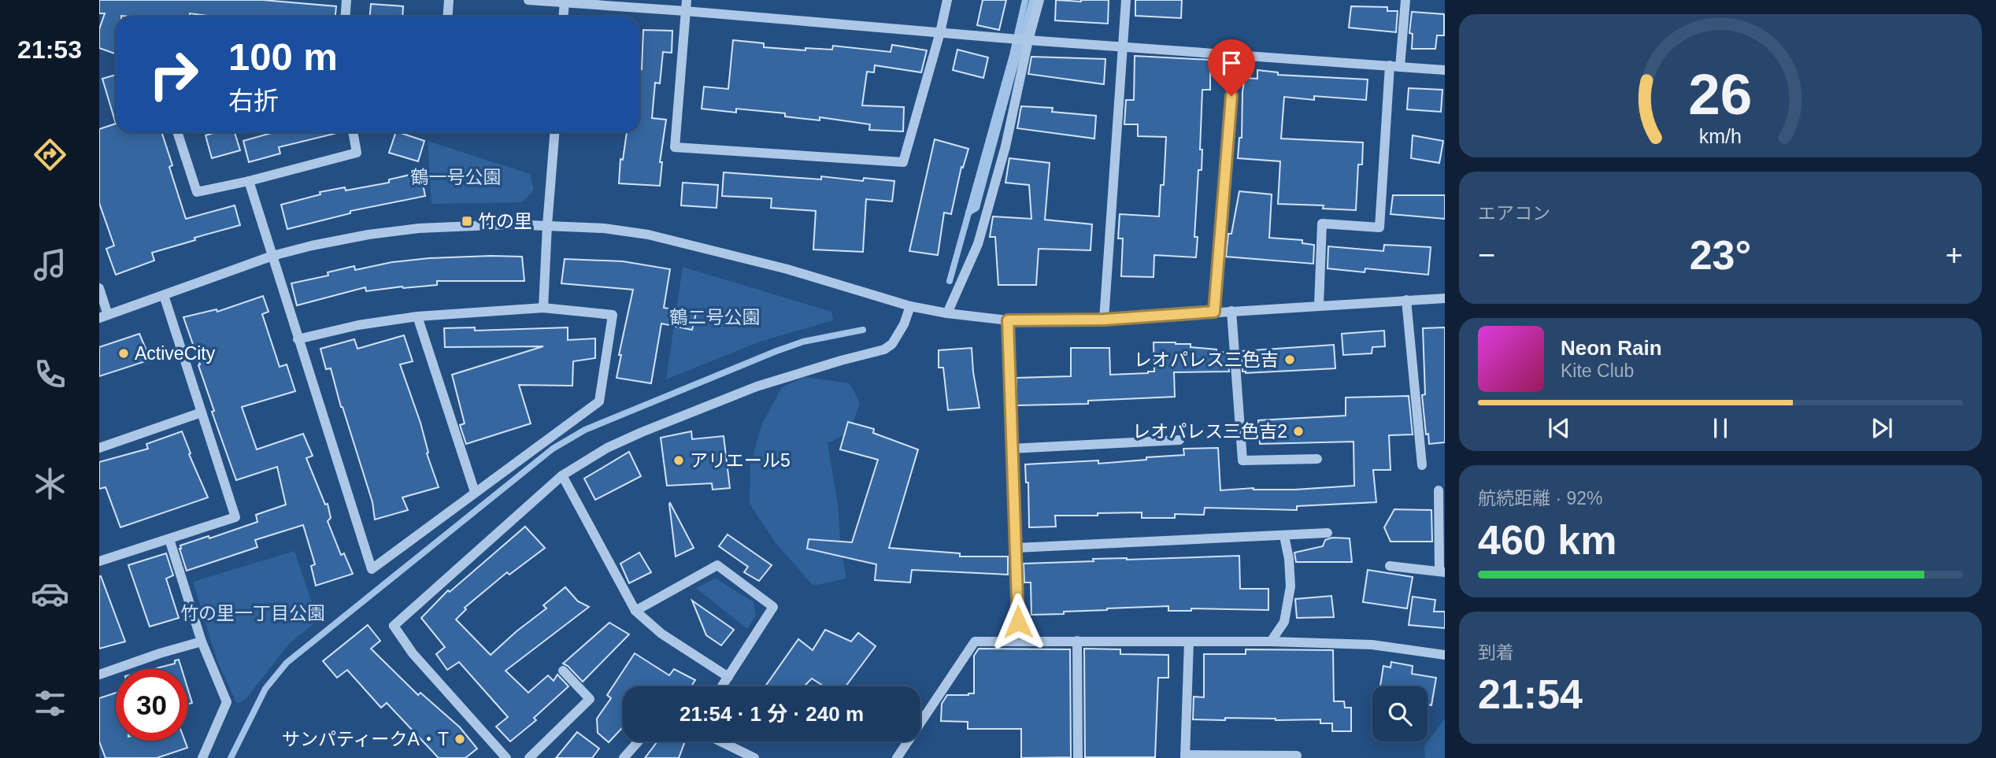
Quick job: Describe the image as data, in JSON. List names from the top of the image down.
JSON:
{
  "parks": ["鶴一号公園", "鶴二号公園", "竹の里一丁目公園"],
  "places": {
    "transit": ["竹の里"],
    "other": [
      "ActiveCity",
      "レオパレス三色吉",
      "レオパレス三色吉2",
      "アリエール5",
      "サンパティークA・T"
    ]
  },
  "page": {
    "tabs": "21:53",
    "turn": ["100 m", "右折"],
    "tile": [
      "エアコン",
      ["航続距離 · 92%", "460 km"],
      ["到着", "21:54"]
    ],
    "heat": ["−", "23°", "+"],
    "song": ["Neon Rain", "Kite Club"],
    "limit": "30",
    "trip": "21:54 · 1 分 · 240 m",
    "gauge": ["26", "km/h"]
  }
}
